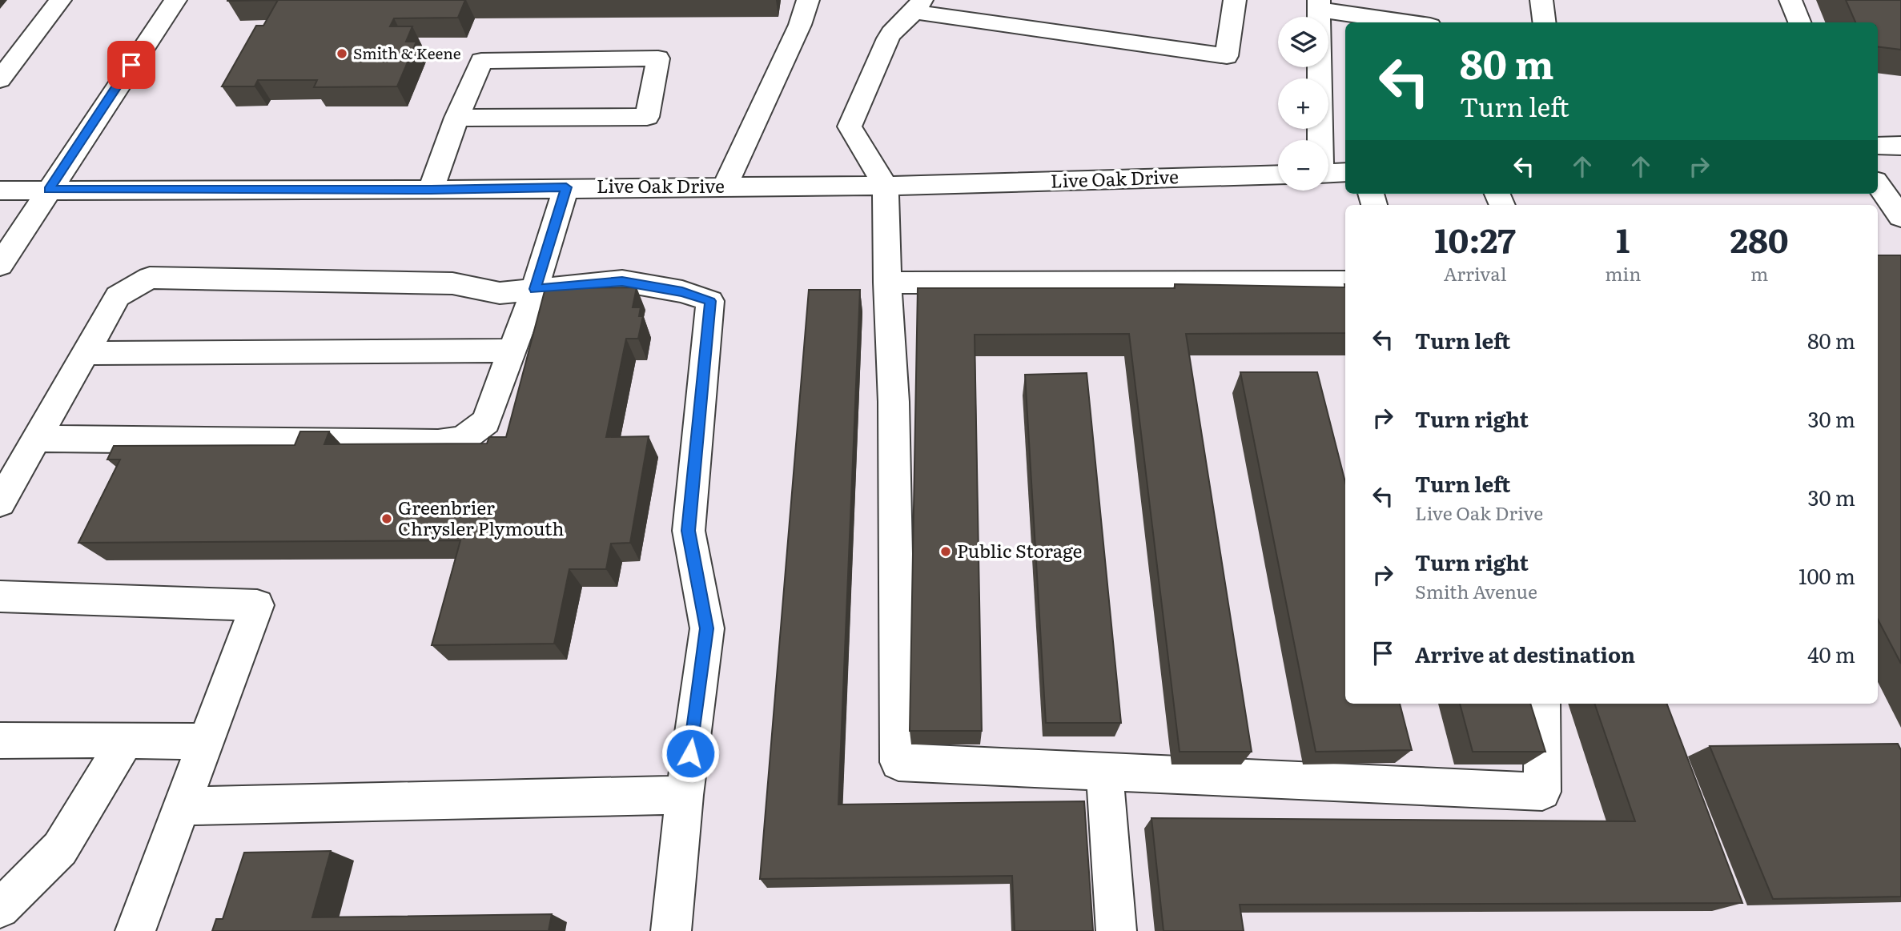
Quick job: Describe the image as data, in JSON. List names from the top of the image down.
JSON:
{
  "streets": {
    "street": ["Live Oak Drive"]
  },
  "places": ["Smith & Keene", "Greenbrier Chrysler Plymouth", "Public Storage"],
  "page": {
    "map_buttons": ["+", "−"],
    "turn": ["80 m", "Turn left"],
    "eta": [
      "10:27",
      "Arrival",
      "1",
      "min",
      "280",
      "m"
    ],
    "list": [
      {
        "name": "Turn left",
        "value": "80 m"
      },
      {
        "name": "Turn right",
        "value": "30 m"
      },
      {
        "name": "Turn left",
        "note": "Live Oak Drive",
        "value": "30 m"
      },
      {
        "name": "Turn right",
        "note": "Smith Avenue",
        "value": "100 m"
      },
      {
        "name": "Arrive at destination",
        "value": "40 m"
      }
    ]
  }
}
